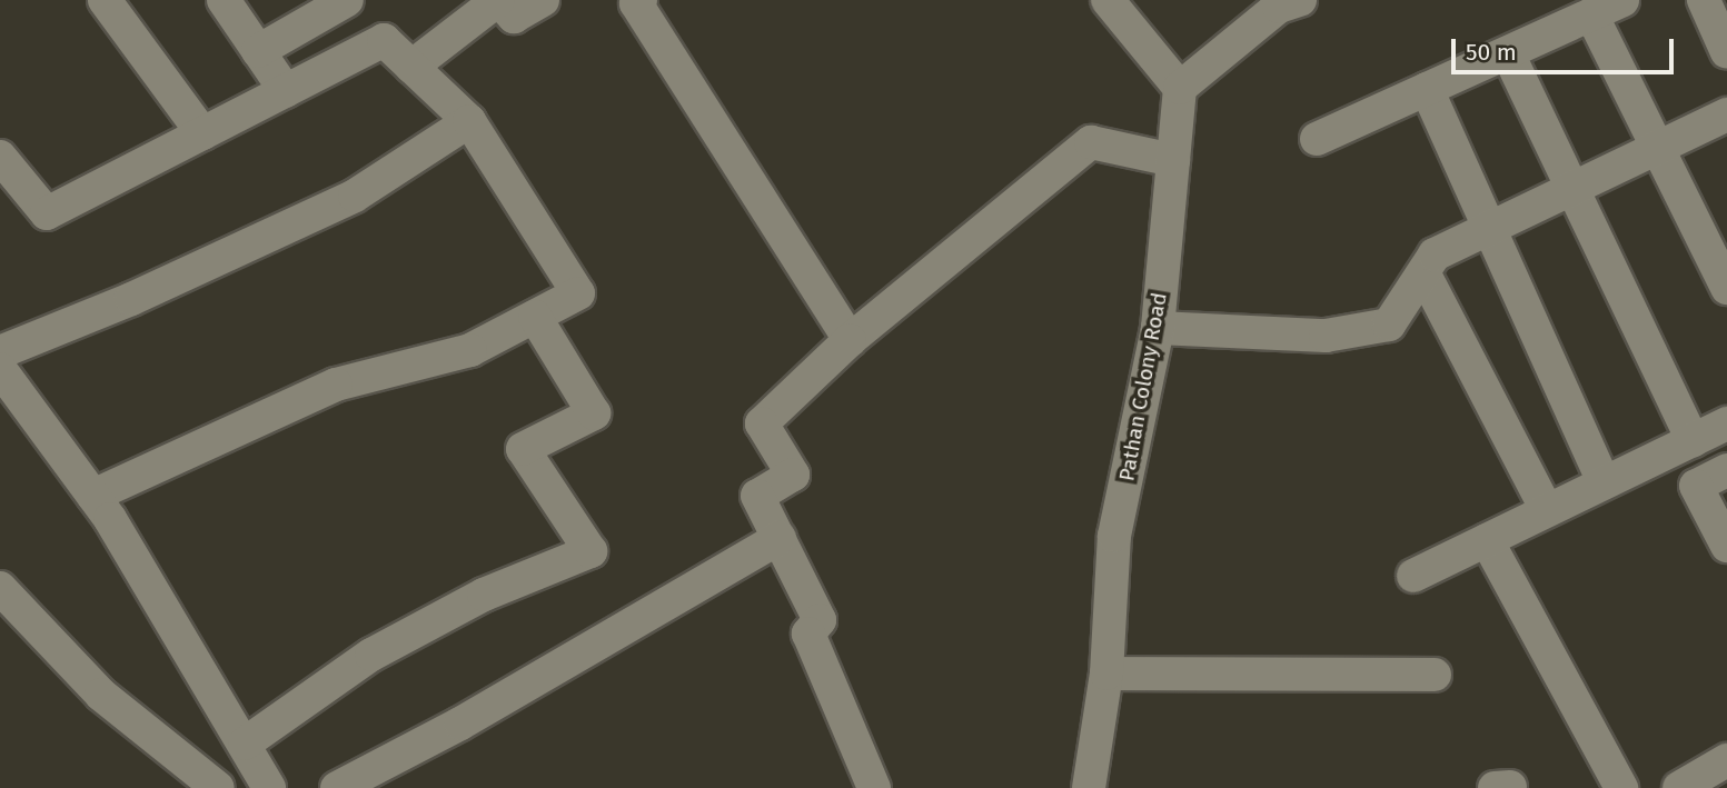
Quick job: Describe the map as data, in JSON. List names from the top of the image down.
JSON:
{
  "streets": {
    "street": ["Pathan Colony Road"]
  },
  "scale_bar": "50 m"
}
